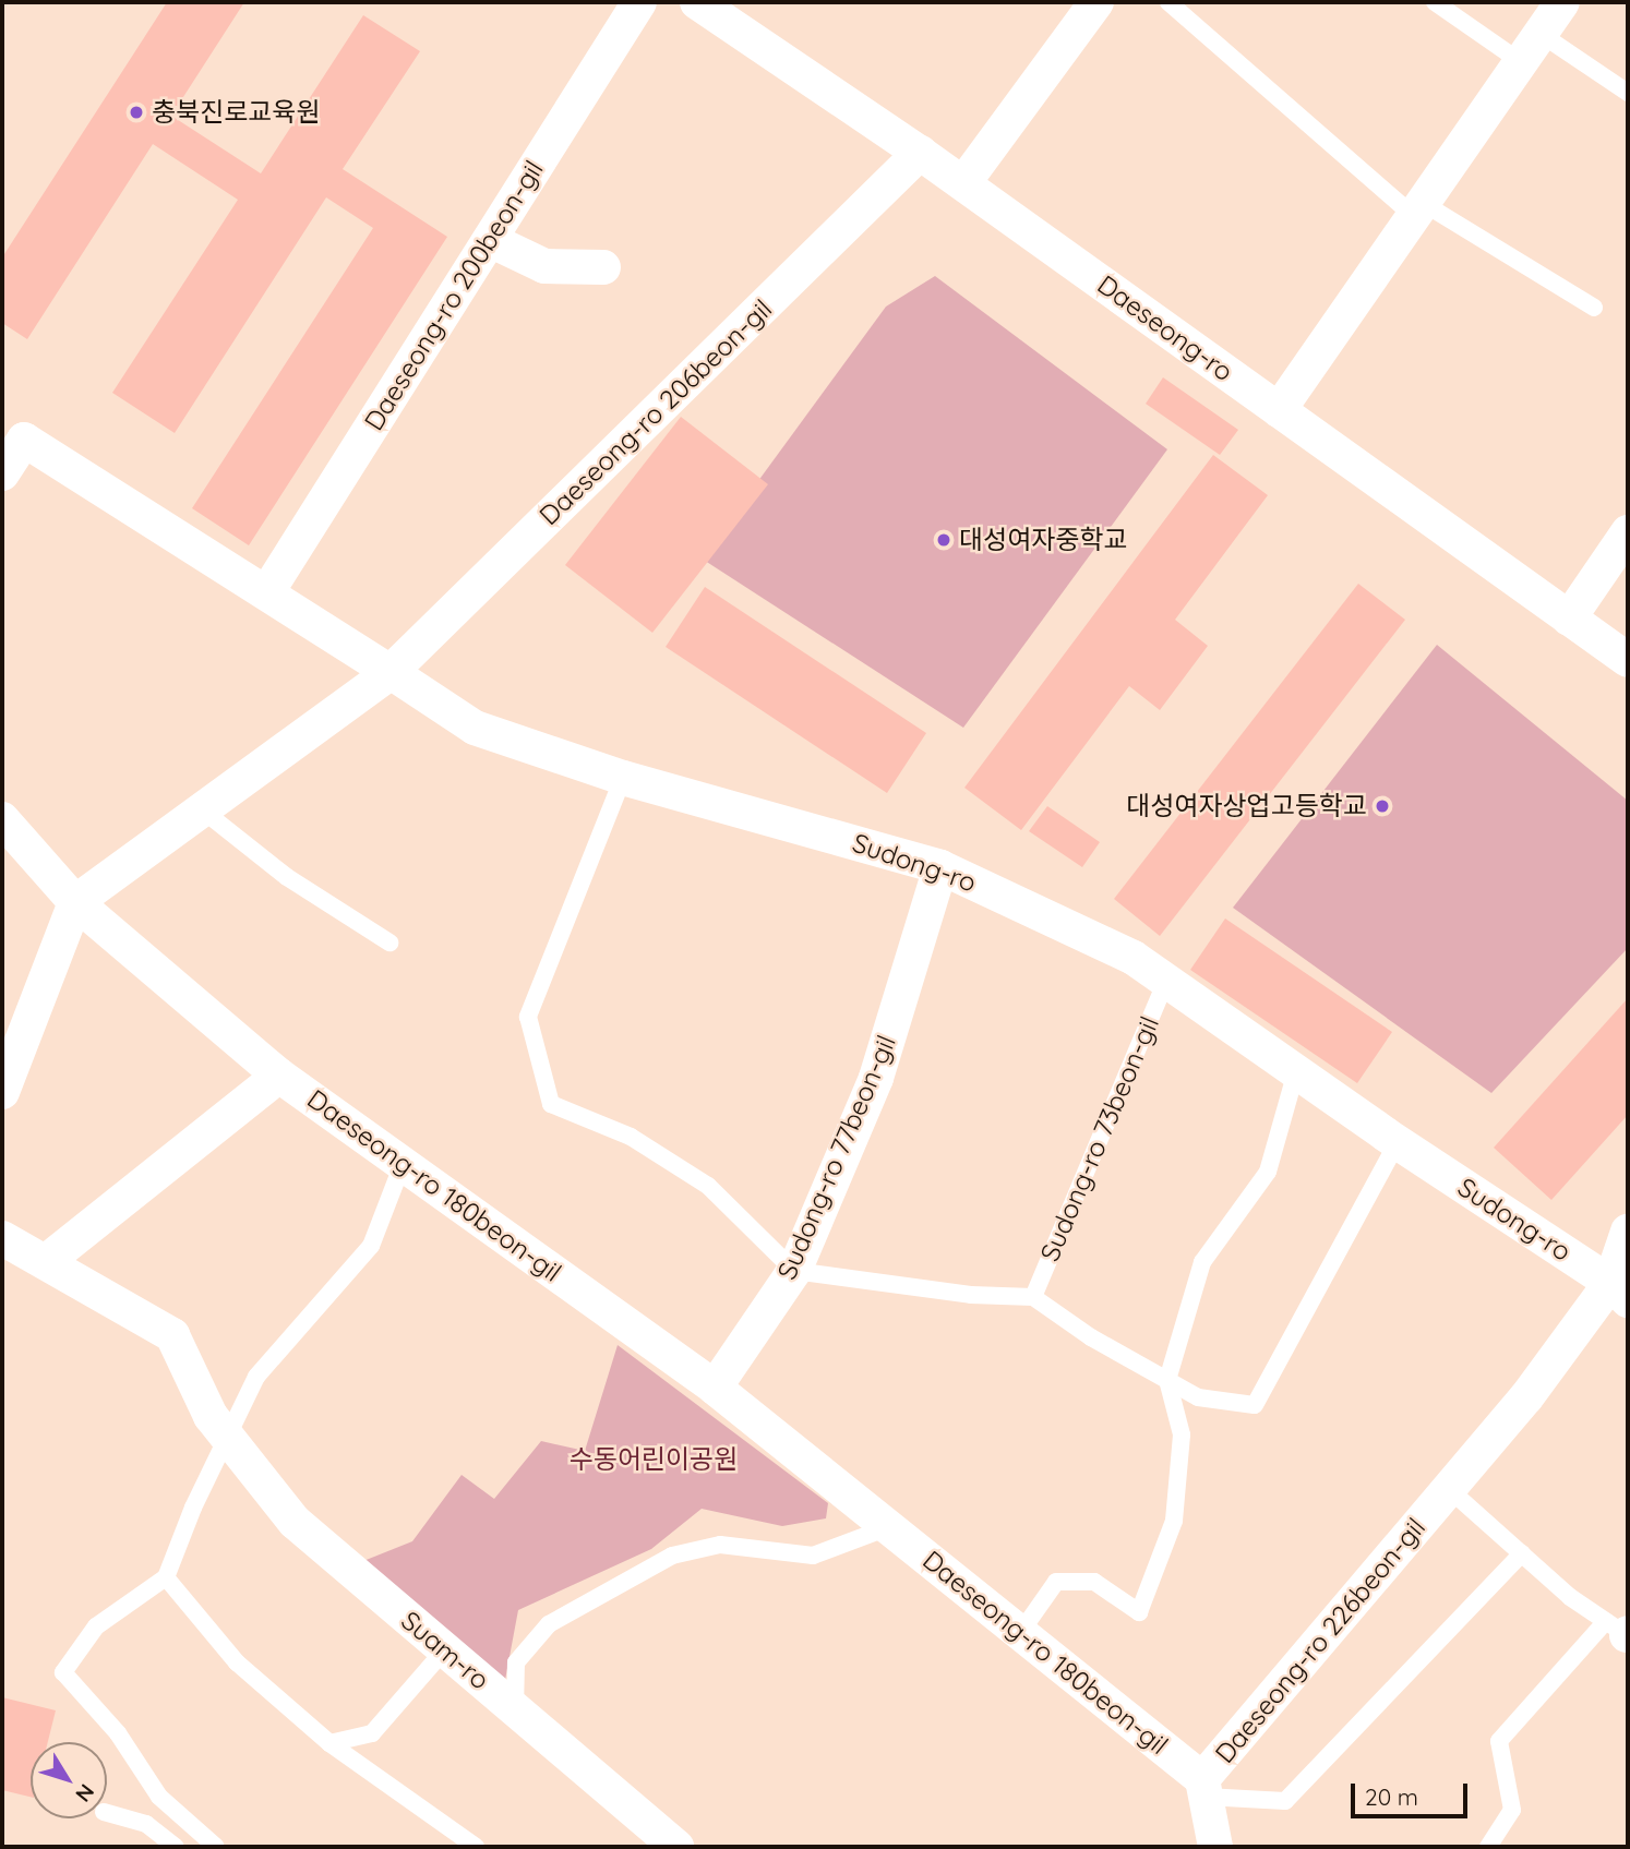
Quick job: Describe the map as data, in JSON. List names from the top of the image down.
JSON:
{
  "streets": {
    "street": [
      "Daeseong-ro 200beon-gil",
      "Daeseong-ro",
      "Daeseong-ro 206beon-gil",
      "Sudong-ro",
      "Sudong-ro 77beon-gil",
      "Daeseong-ro 180beon-gil",
      "Daeseong-ro 226beon-gil",
      "Suam-ro"
    ],
    "lane": ["Sudong-ro 73beon-gil"]
  },
  "crossings": [
    ["Daeseong-ro", "Daeseong-ro 206beon-gil"],
    ["Daeseong-ro 206beon-gil", "Sudong-ro"],
    ["Daeseong-ro 206beon-gil", "Daeseong-ro 180beon-gil"],
    ["Sudong-ro", "Sudong-ro 73beon-gil"],
    ["Sudong-ro", "Sudong-ro 77beon-gil"],
    ["Sudong-ro", "Daeseong-ro 226beon-gil"],
    ["Sudong-ro 77beon-gil", "Daeseong-ro 180beon-gil"],
    ["Daeseong-ro 180beon-gil", "Daeseong-ro 226beon-gil"]
  ],
  "parks": ["수동어린이공원"],
  "places": ["충북진로교육원", "대성여자중학교", "대성여자상업고등학교"],
  "scale_bar": "20 m",
  "north": "bottom right"
}
